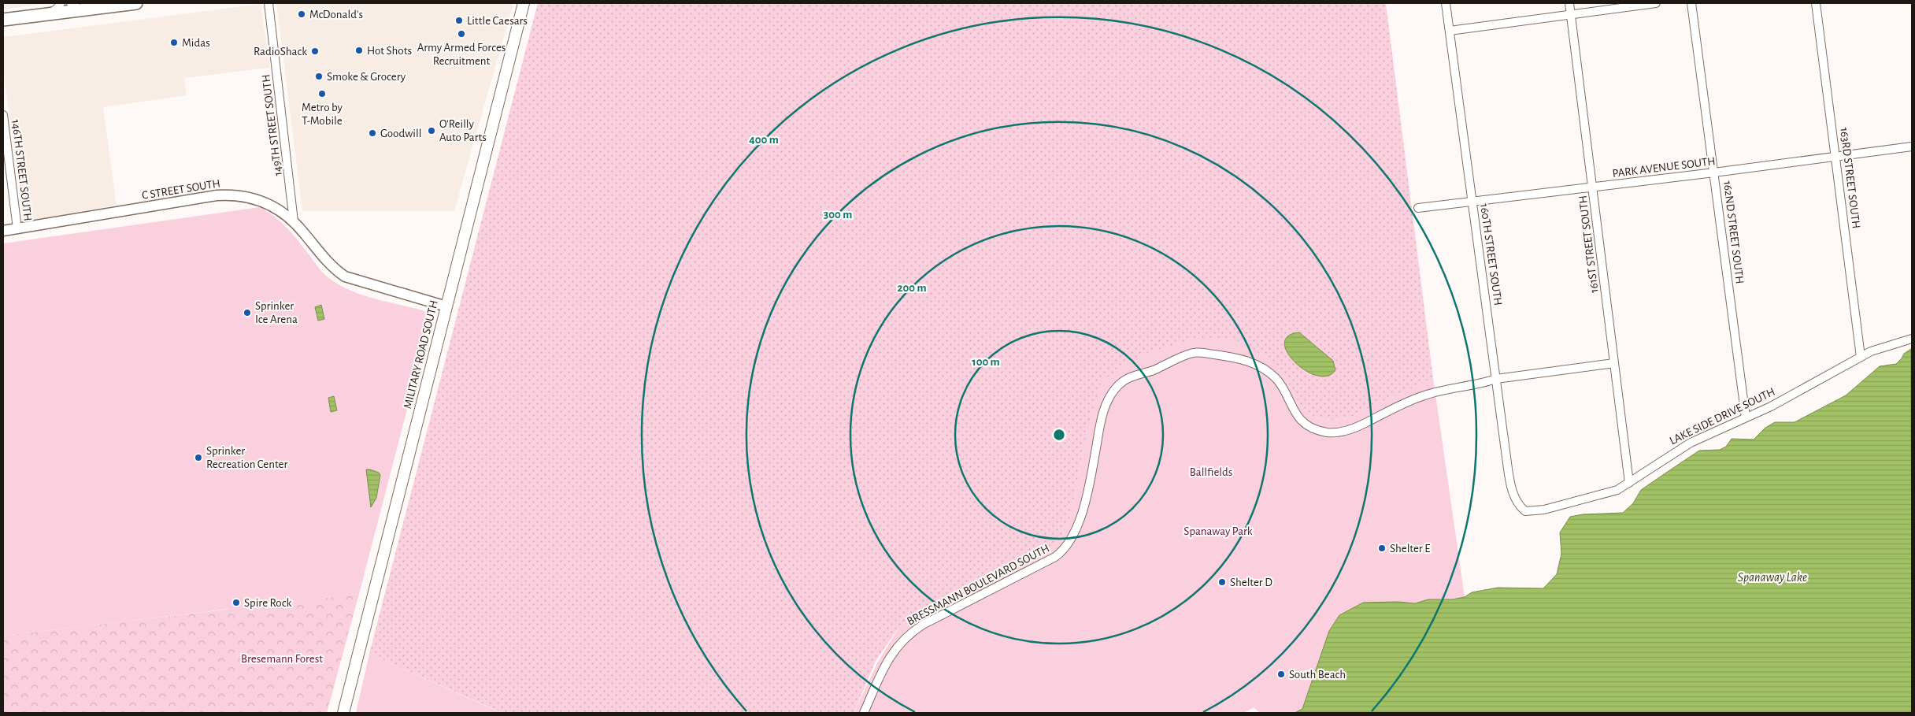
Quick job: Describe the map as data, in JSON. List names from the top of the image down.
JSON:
{
  "streets": {
    "main road": ["MILITARY ROAD SOUTH"],
    "street": [
      "149TH STREET SOUTH",
      "PARK AVENUE SOUTH",
      "146TH STREET SOUTH",
      "163RD STREET SOUTH",
      "C STREET SOUTH",
      "162ND STREET SOUTH",
      "161ST STREET SOUTH",
      "160TH STREET SOUTH",
      "LAKE SIDE DRIVE SOUTH",
      "BRESSMANN BOULEVARD SOUTH"
    ]
  },
  "crossings": [
    ["149TH STREET SOUTH", "C STREET SOUTH"],
    ["PARK AVENUE SOUTH", "163RD STREET SOUTH"],
    ["PARK AVENUE SOUTH", "162ND STREET SOUTH"],
    ["PARK AVENUE SOUTH", "161ST STREET SOUTH"],
    ["PARK AVENUE SOUTH", "160TH STREET SOUTH"],
    ["146TH STREET SOUTH", "C STREET SOUTH"],
    ["163RD STREET SOUTH", "LAKE SIDE DRIVE SOUTH"],
    ["C STREET SOUTH", "MILITARY ROAD SOUTH"],
    ["162ND STREET SOUTH", "LAKE SIDE DRIVE SOUTH"],
    ["161ST STREET SOUTH", "LAKE SIDE DRIVE SOUTH"],
    ["161ST STREET SOUTH", "BRESSMANN BOULEVARD SOUTH"],
    ["160TH STREET SOUTH", "LAKE SIDE DRIVE SOUTH"],
    ["160TH STREET SOUTH", "BRESSMANN BOULEVARD SOUTH"]
  ],
  "water": ["Spanaway Lake"],
  "parks": ["Ballfields", "Spanaway Park", "Bresemann Forest"],
  "places": [
    "McDonald's",
    "Little Caesars",
    "Army Armed Forces Recruitment",
    "Midas",
    "Hot Shots",
    "RadioShack",
    "Smoke & Grocery",
    "Metro by T-Mobile",
    "O'Reilly Auto Parts",
    "Goodwill",
    "Sprinker Ice Arena",
    "Sprinker Recreation Center",
    "Shelter E",
    "Shelter D",
    "Spire Rock",
    "South Beach"
  ],
  "rings": [
    "400 m",
    "300 m",
    "200 m",
    "100 m"
  ]
}
